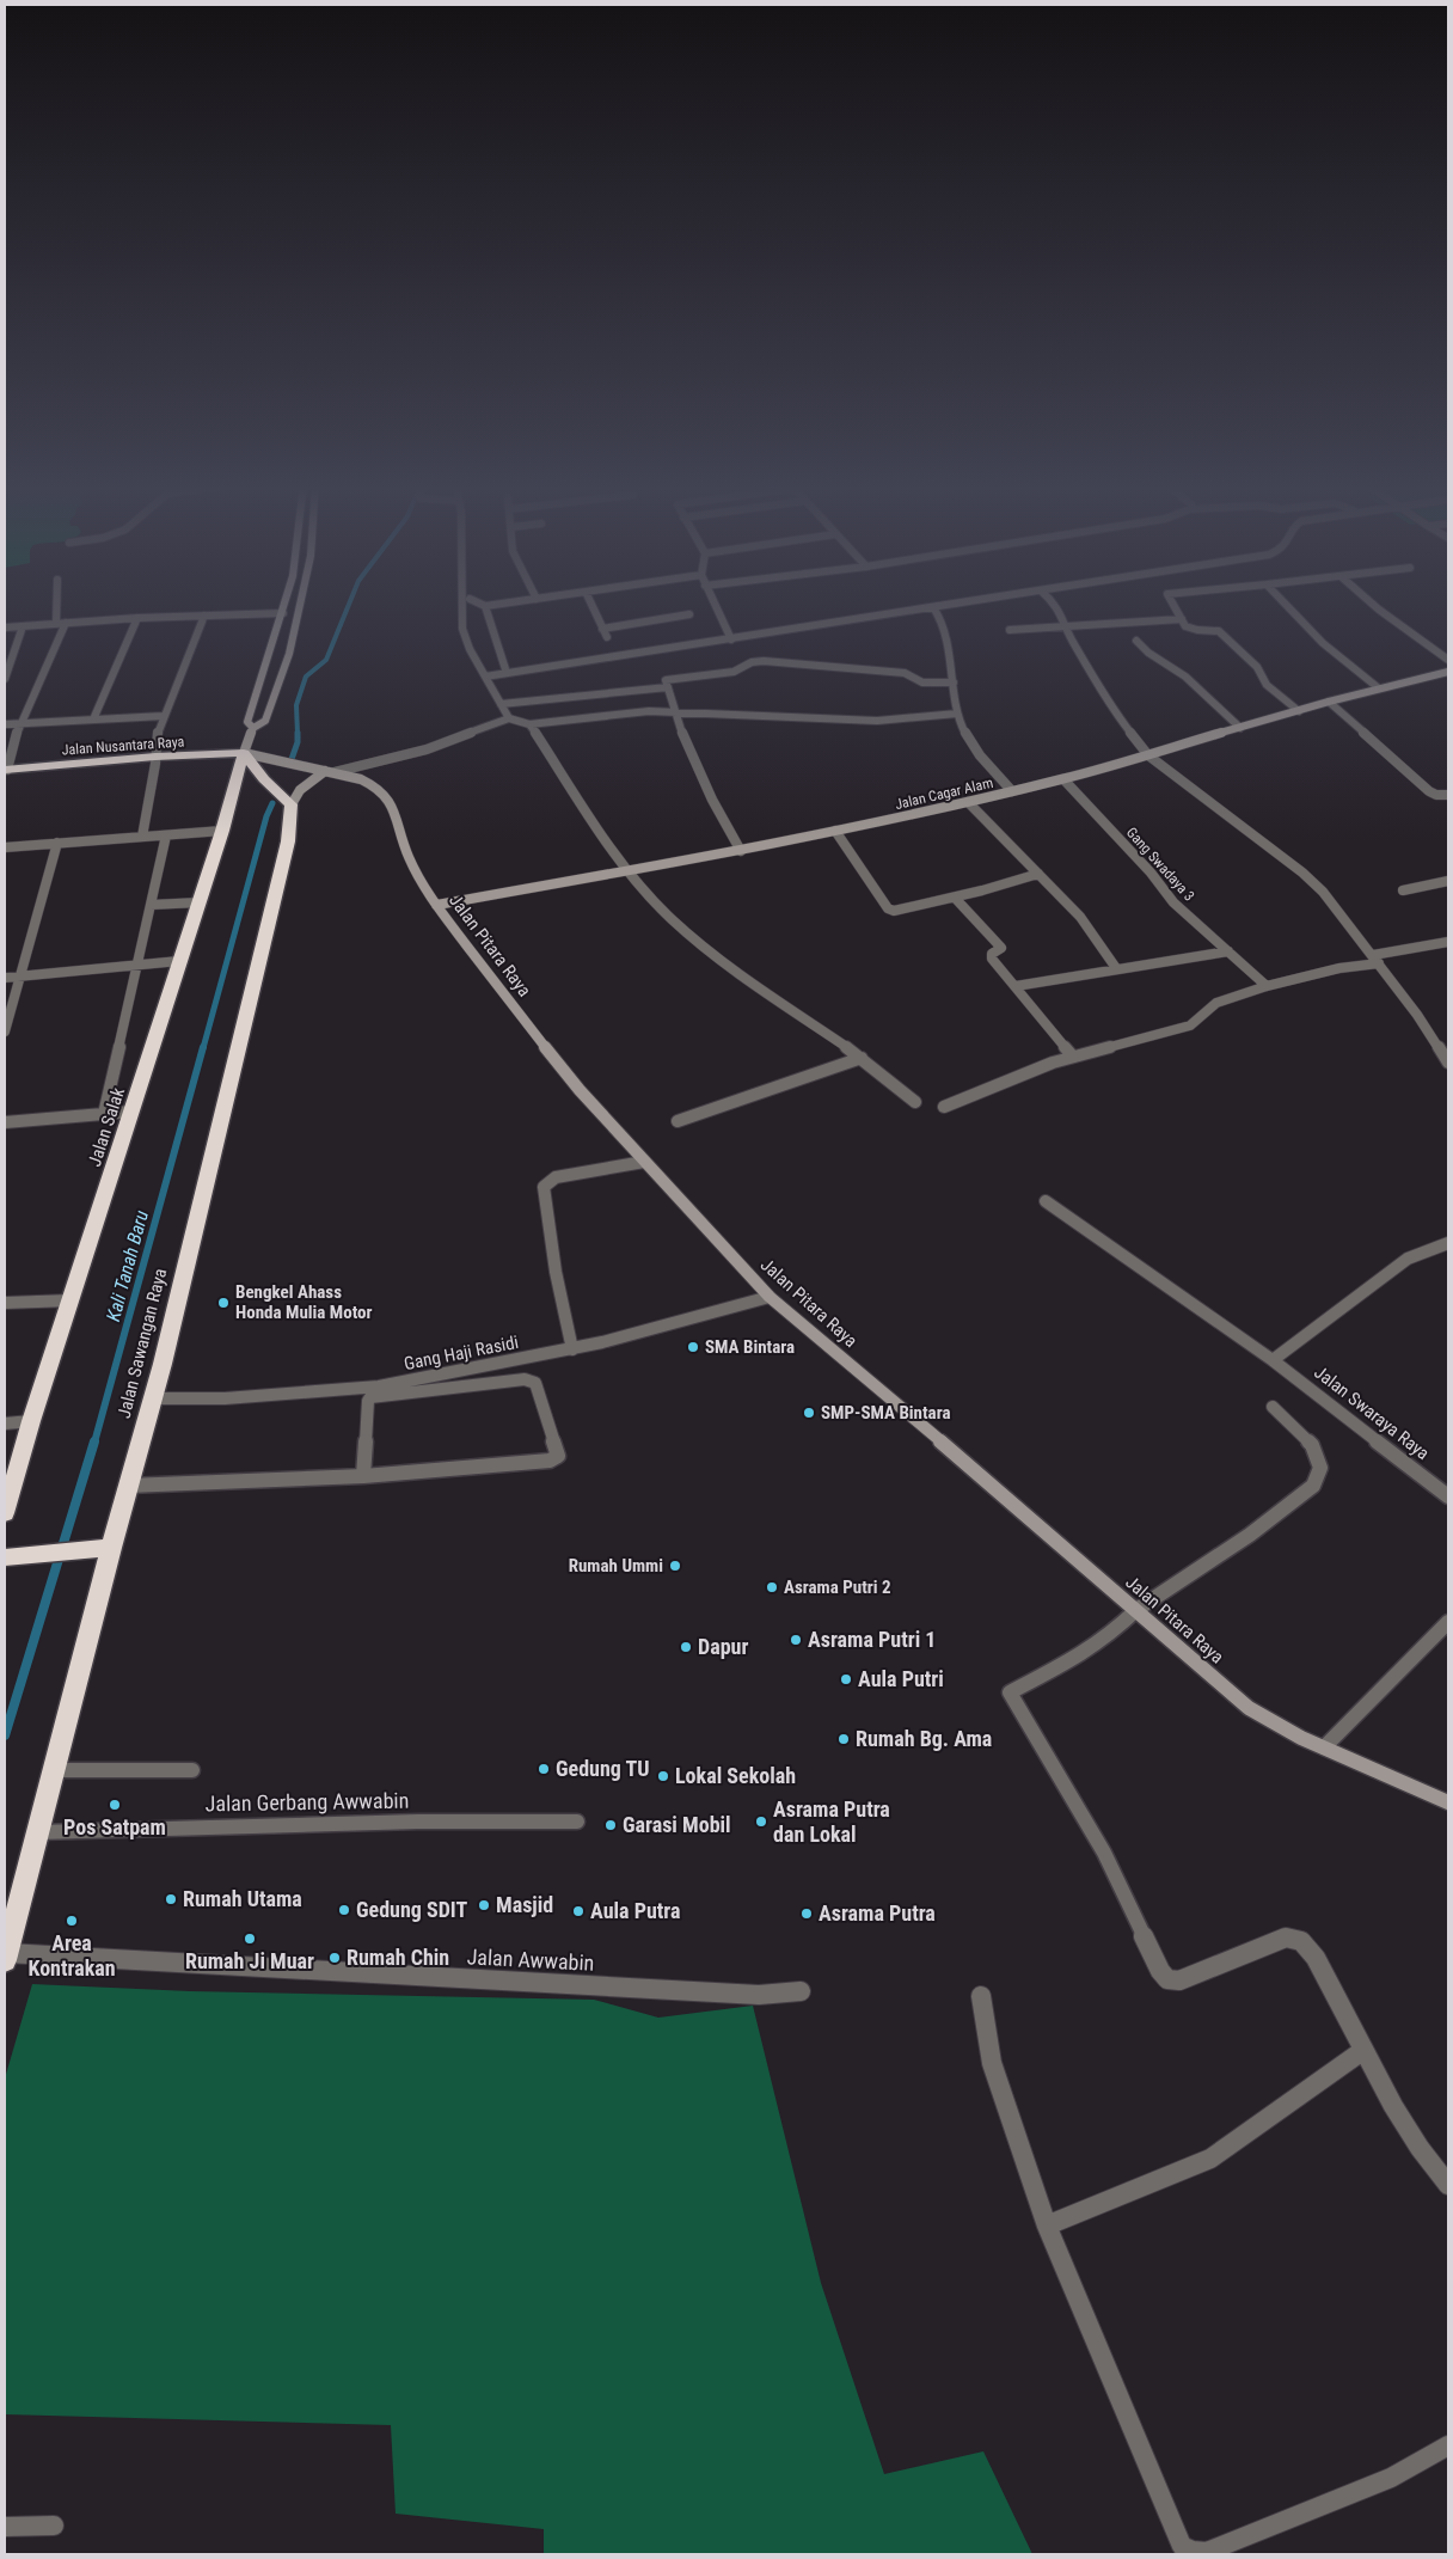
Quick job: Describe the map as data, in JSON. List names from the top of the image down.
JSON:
{
  "streets": {
    "highway": ["Jalan Nusantara Raya", "Jalan Salak", "Jalan Sawangan Raya"],
    "main road": ["Jalan Cagar Alam", "Jalan Pitara Raya"],
    "street": [
      "Gang Swadaya 3",
      "Gang Haji Rasidi",
      "Jalan Swaraya Raya",
      "Jalan Gerbang Awwabin",
      "Jalan Awwabin"
    ]
  },
  "crossings": [
    ["Jalan Nusantara Raya", "Jalan Pitara Raya"],
    ["Jalan Nusantara Raya", "Jalan Salak"],
    ["Jalan Cagar Alam", "Gang Swadaya 3"],
    ["Jalan Cagar Alam", "Jalan Pitara Raya"],
    ["Jalan Pitara Raya", "Jalan Salak"],
    ["Jalan Pitara Raya", "Gang Haji Rasidi"],
    ["Jalan Sawangan Raya", "Gang Haji Rasidi"],
    ["Jalan Sawangan Raya", "Jalan Gerbang Awwabin"],
    ["Jalan Sawangan Raya", "Jalan Awwabin"]
  ],
  "water": ["Kali Tanah Baru"],
  "places": [
    "Bengkel Ahass Honda Mulia Motor",
    "SMA Bintara",
    "SMP-SMA Bintara",
    "Rumah Ummi",
    "Asrama Putri 2",
    "Asrama Putri 1",
    "Dapur",
    "Aula Putri",
    "Rumah Bg. Ama",
    "Gedung TU",
    "Lokal Sekolah",
    "Pos Satpam",
    "Asrama Putra dan Lokal",
    "Garasi Mobil",
    "Rumah Utama",
    "Masjid",
    "Gedung SDIT",
    "Aula Putra",
    "Asrama Putra",
    "Area Kontrakan",
    "Rumah Ji Muar",
    "Rumah Chin"
  ]
}
